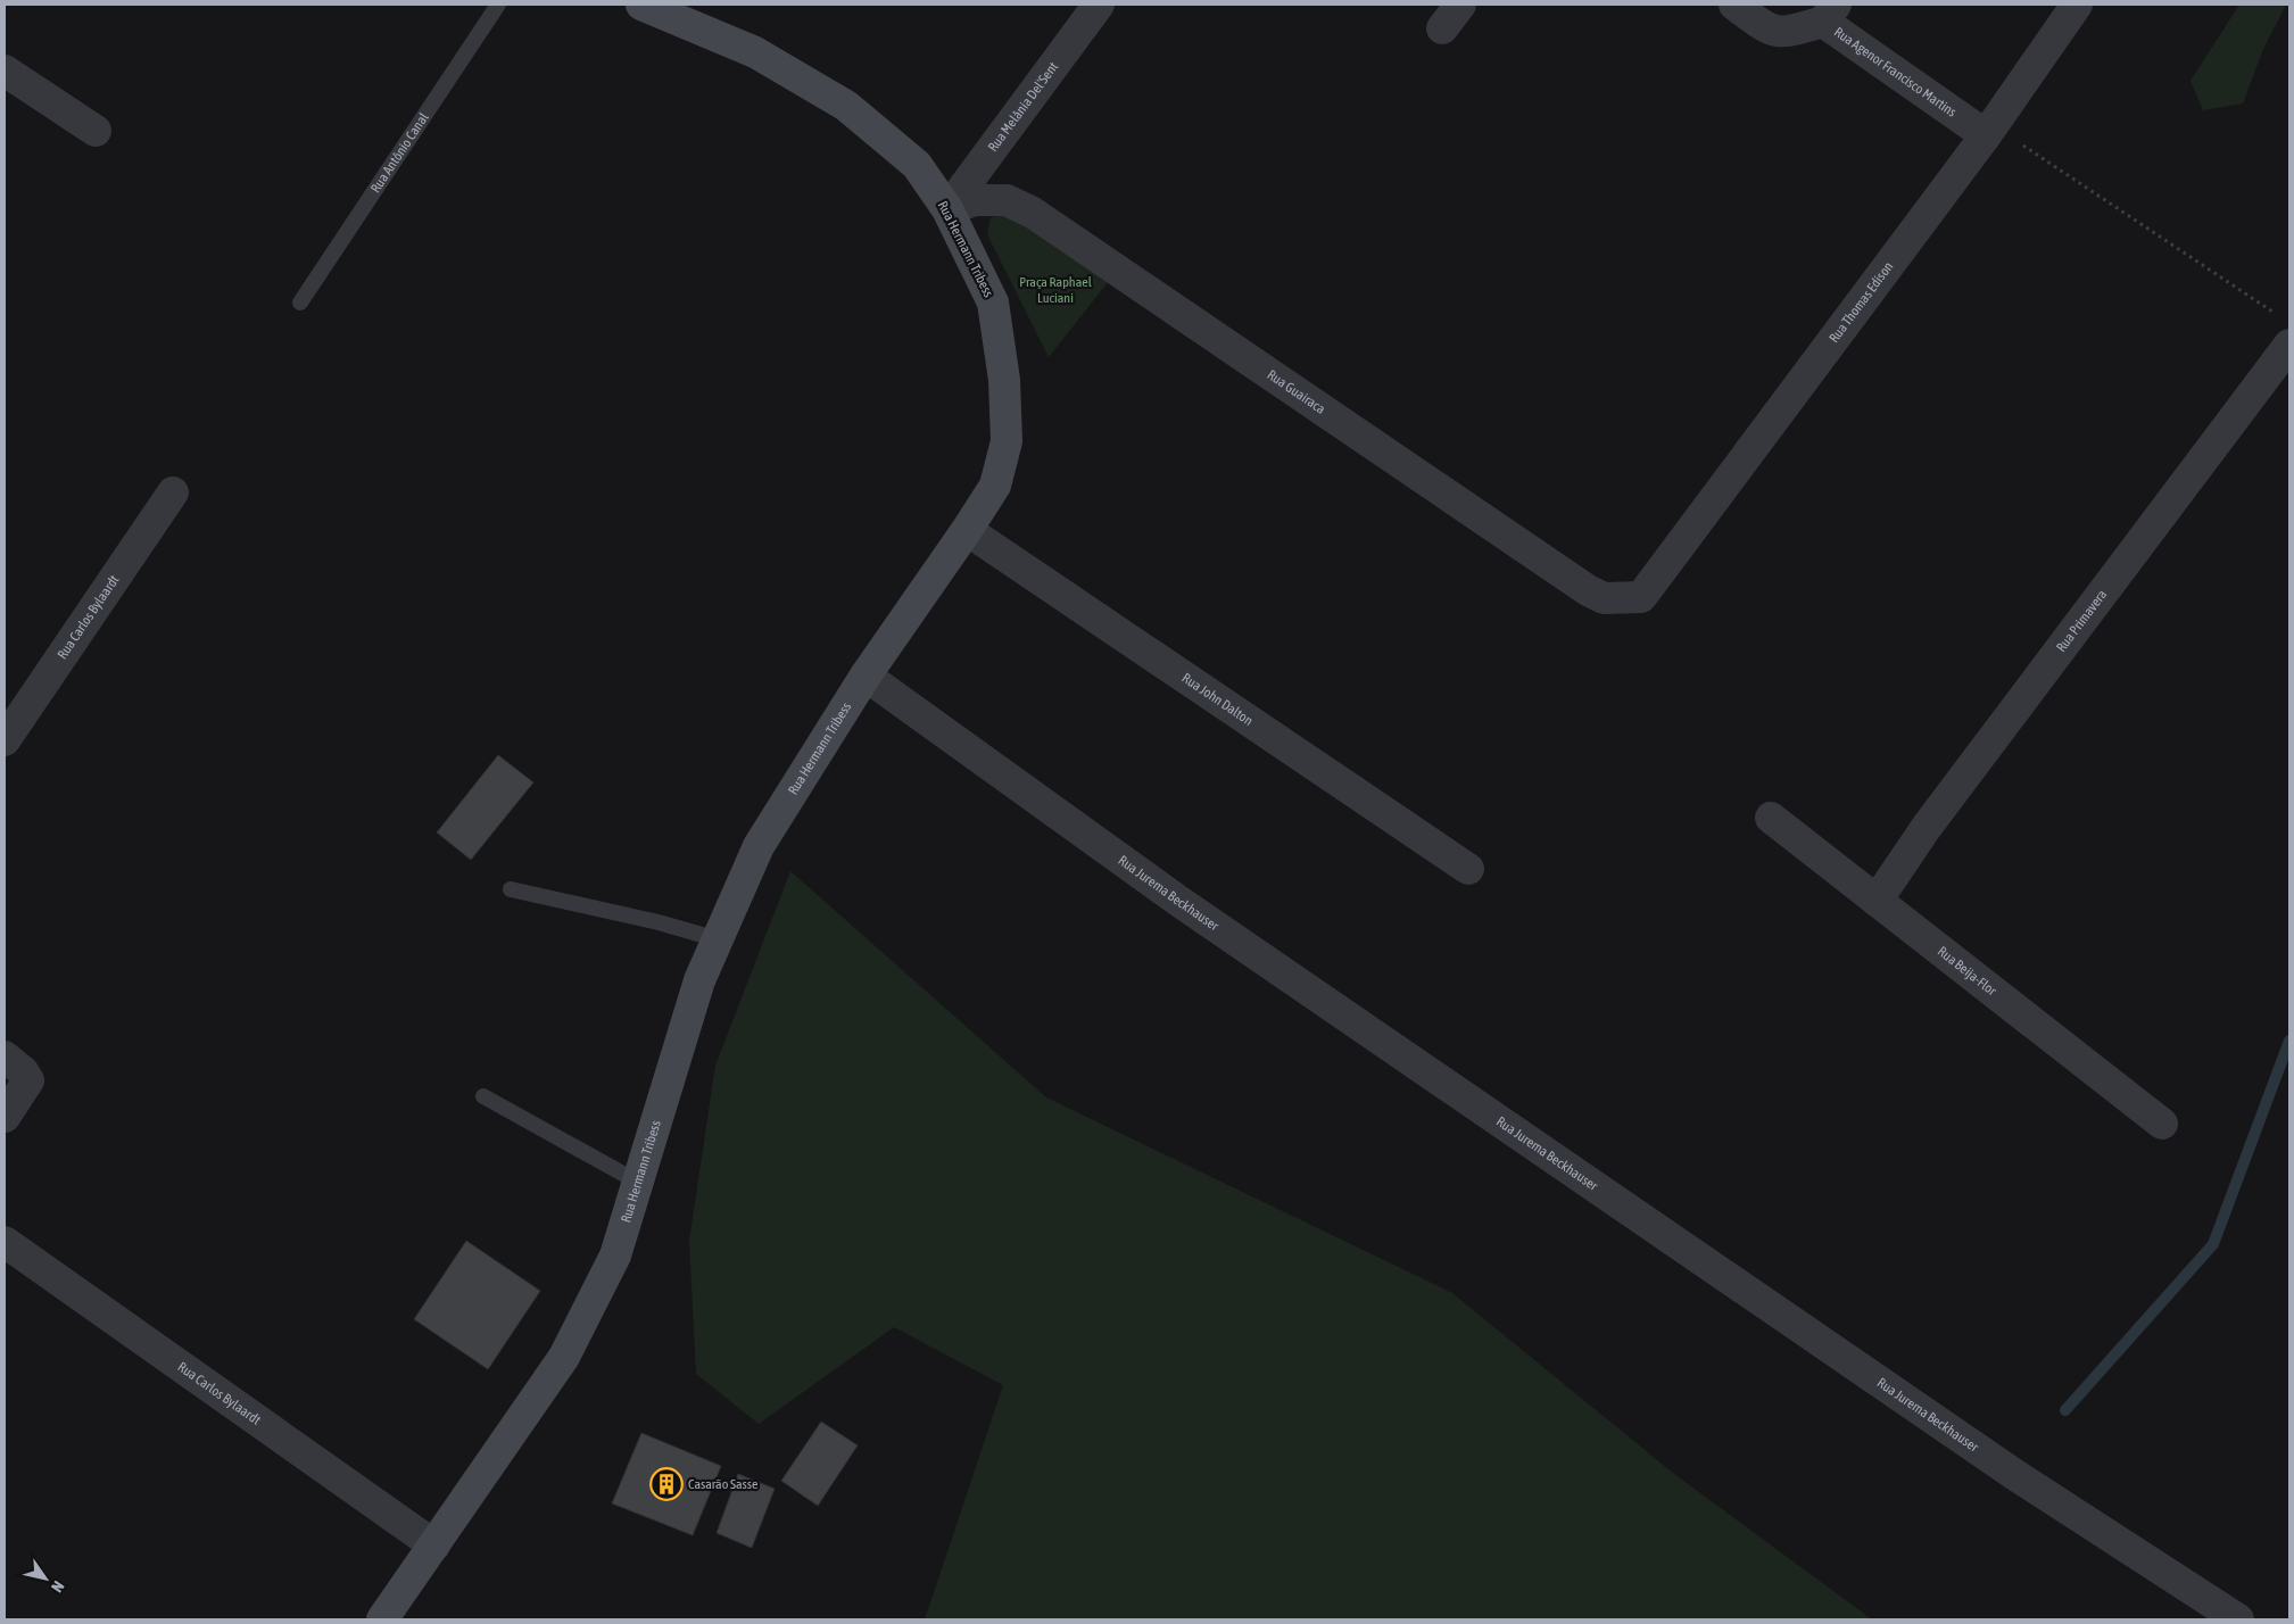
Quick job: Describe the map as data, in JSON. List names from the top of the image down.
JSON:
{
  "streets": {
    "main road": ["Rua Hermann Tribess"],
    "street": [
      "Rua Agenor Francisco Martins",
      "Rua Melânia Del'Sent",
      "Rua Thomas Edison",
      "Rua Guairaca",
      "Rua Carlos Bylaardt",
      "Rua Primavera",
      "Rua John Dalton",
      "Rua Jurema Beckhauser",
      "Rua Beija-Flor"
    ],
    "lane": ["Rua Antônio Canal"]
  },
  "crossings": [
    ["Rua Agenor Francisco Martins", "Rua Thomas Edison"],
    ["Rua Melânia Del'Sent", "Rua Hermann Tribess"],
    ["Rua Melânia Del'Sent", "Rua Guairaca"],
    ["Rua Hermann Tribess", "Rua Guairaca"],
    ["Rua Hermann Tribess", "Rua Carlos Bylaardt"],
    ["Rua Hermann Tribess", "Rua John Dalton"],
    ["Rua Hermann Tribess", "Rua Jurema Beckhauser"],
    ["Rua Thomas Edison", "Rua Guairaca"],
    ["Rua Primavera", "Rua Beija-Flor"]
  ],
  "parks": ["Praça Raphael Luciani"],
  "places": {
    "building": ["Casarão Sasse"]
  },
  "north": "bottom right"
}
